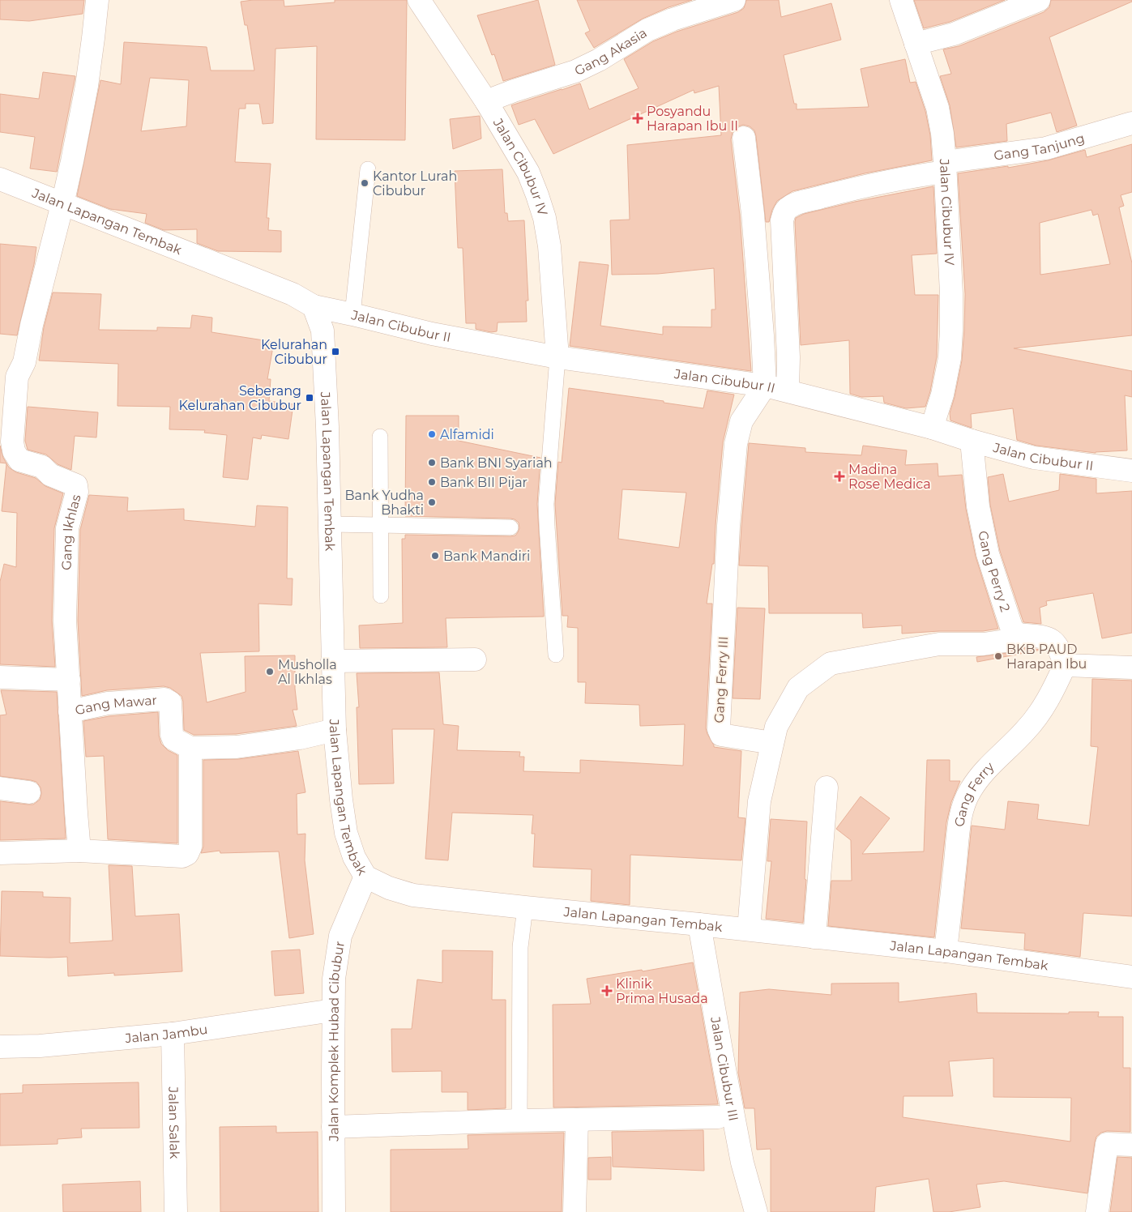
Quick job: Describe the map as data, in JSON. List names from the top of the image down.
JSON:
{
  "streets": {
    "street": [
      "Gang Akasia",
      "Gang Tanjung",
      "Jalan Cibubur IV",
      "Jalan Lapangan Tembak",
      "Jalan Cibubur II",
      "Gang Ikhlas",
      "Gang Perry 2",
      "Gang Ferry III",
      "Gang Mawar",
      "Gang Ferry",
      "Jalan Jambu",
      "Jalan Komplek Hubad Cibubur",
      "Jalan Cibubur III",
      "Jalan Salak"
    ]
  },
  "crossings": [
    ["Gang Akasia", "Jalan Cibubur IV"],
    ["Gang Tanjung", "Jalan Cibubur IV"],
    ["Gang Tanjung", "Jalan Cibubur II"],
    ["Jalan Cibubur IV", "Jalan Cibubur II"],
    ["Jalan Lapangan Tembak", "Jalan Cibubur II"],
    ["Jalan Lapangan Tembak", "Gang Ikhlas"],
    ["Jalan Lapangan Tembak", "Gang Ferry"],
    ["Jalan Lapangan Tembak", "Jalan Komplek Hubad Cibubur"],
    ["Jalan Lapangan Tembak", "Jalan Cibubur III"],
    ["Jalan Cibubur II", "Gang Perry 2"],
    ["Jalan Cibubur II", "Gang Ferry III"],
    ["Gang Ikhlas", "Gang Mawar"],
    ["Jalan Jambu", "Jalan Komplek Hubad Cibubur"],
    ["Jalan Jambu", "Jalan Salak"]
  ],
  "places": {
    "health": ["Posyandu Harapan Ibu II", "Madina Rose Medica", "Klinik Prima Husada"],
    "other": [
      "Kantor Lurah Cibubur",
      "Alfamidi",
      "Bank BNI Syariah",
      "Bank BII Pijar",
      "Bank Yudha Bhakti",
      "Bank Mandiri",
      "BKB PAUD Harapan Ibu",
      "Musholla Al Ikhlas"
    ],
    "transit": ["Kelurahan Cibubur", "Seberang Kelurahan Cibubur"]
  }
}
